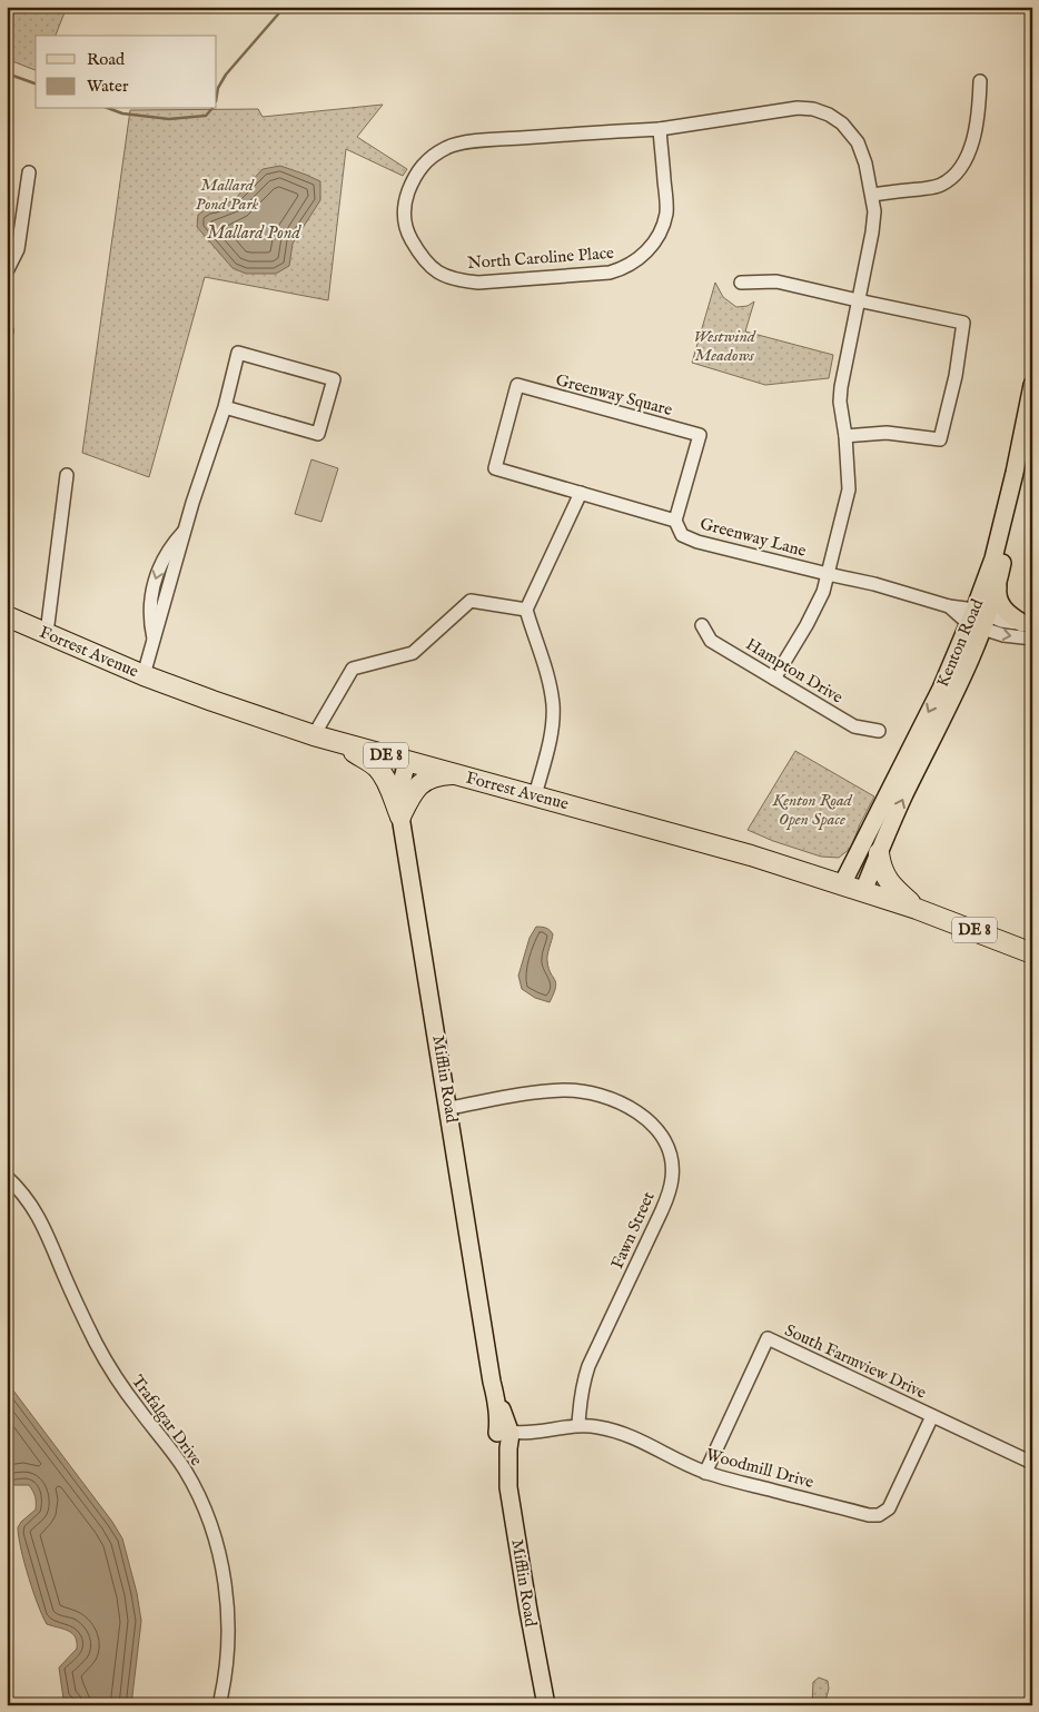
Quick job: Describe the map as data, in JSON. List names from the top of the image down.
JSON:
{
  "streets": {
    "highway": ["Forrest Avenue", "DE 8"],
    "main road": ["Kenton Road", "Mifflin Road"],
    "street": [
      "North Caroline Place",
      "Greenway Square",
      "Greenway Lane",
      "Hampton Drive",
      "Fawn Street",
      "South Farmview Drive",
      "Trafalgar Drive",
      "Woodmill Drive"
    ]
  },
  "crossings": [
    ["North Caroline Place", "Greenway Lane"],
    ["North Caroline Place", "Hampton Drive"],
    ["Greenway Square", "Greenway Lane"],
    ["Greenway Lane", "Kenton Road"],
    ["Kenton Road", "Forrest Avenue"],
    ["Forrest Avenue", "Mifflin Road"],
    ["Mifflin Road", "Fawn Street"],
    ["Mifflin Road", "Woodmill Drive"],
    ["Fawn Street", "Woodmill Drive"],
    ["South Farmview Drive", "Woodmill Drive"]
  ],
  "water": ["Mallard Pond"],
  "parks": ["Mallard Pond Park", "Westwind Meadows", "Kenton Road Open Space"],
  "legend": ["Road", "Water"]
}
